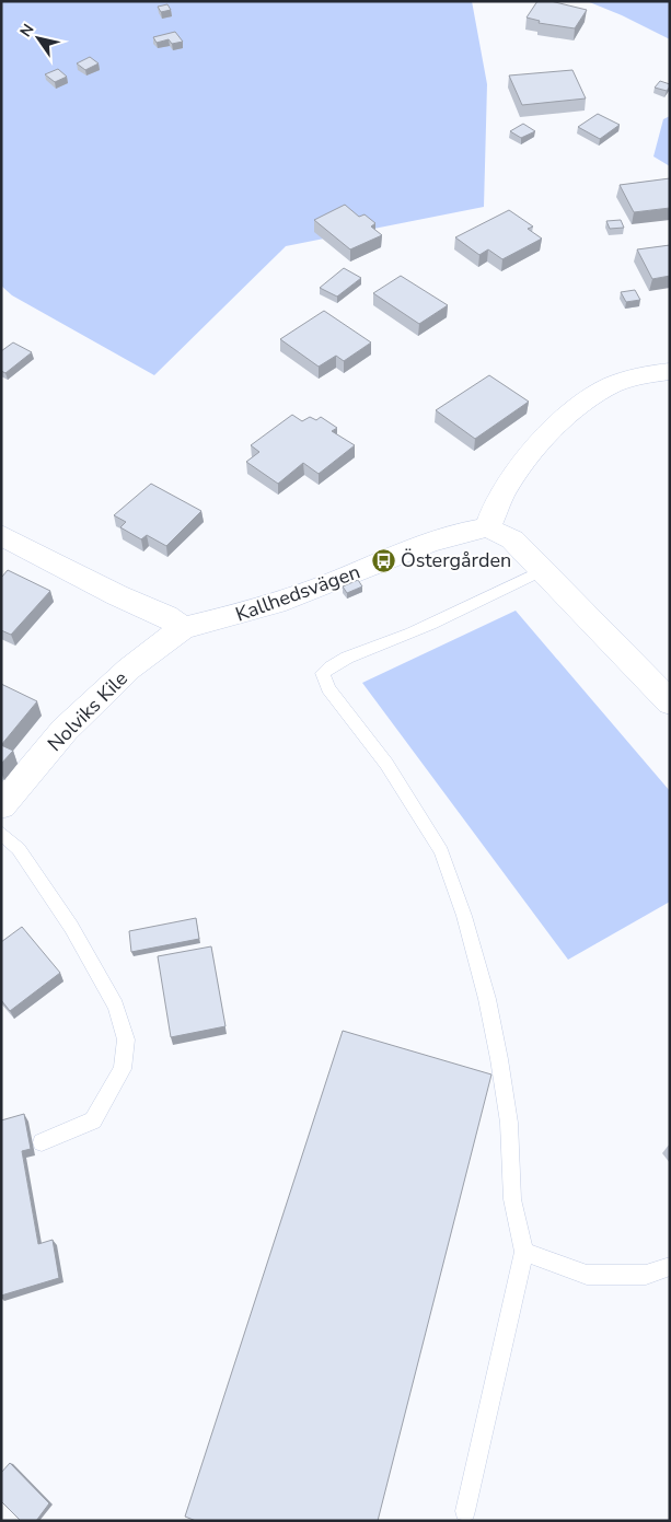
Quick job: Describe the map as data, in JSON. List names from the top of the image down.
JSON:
{
  "streets": {
    "street": ["Kallhedsvägen", "Nolviks Kile"]
  },
  "crossings": [
    ["Kallhedsvägen", "Nolviks Kile"]
  ],
  "places": {
    "bus stop": ["Östergården"]
  },
  "north": "top left"
}
